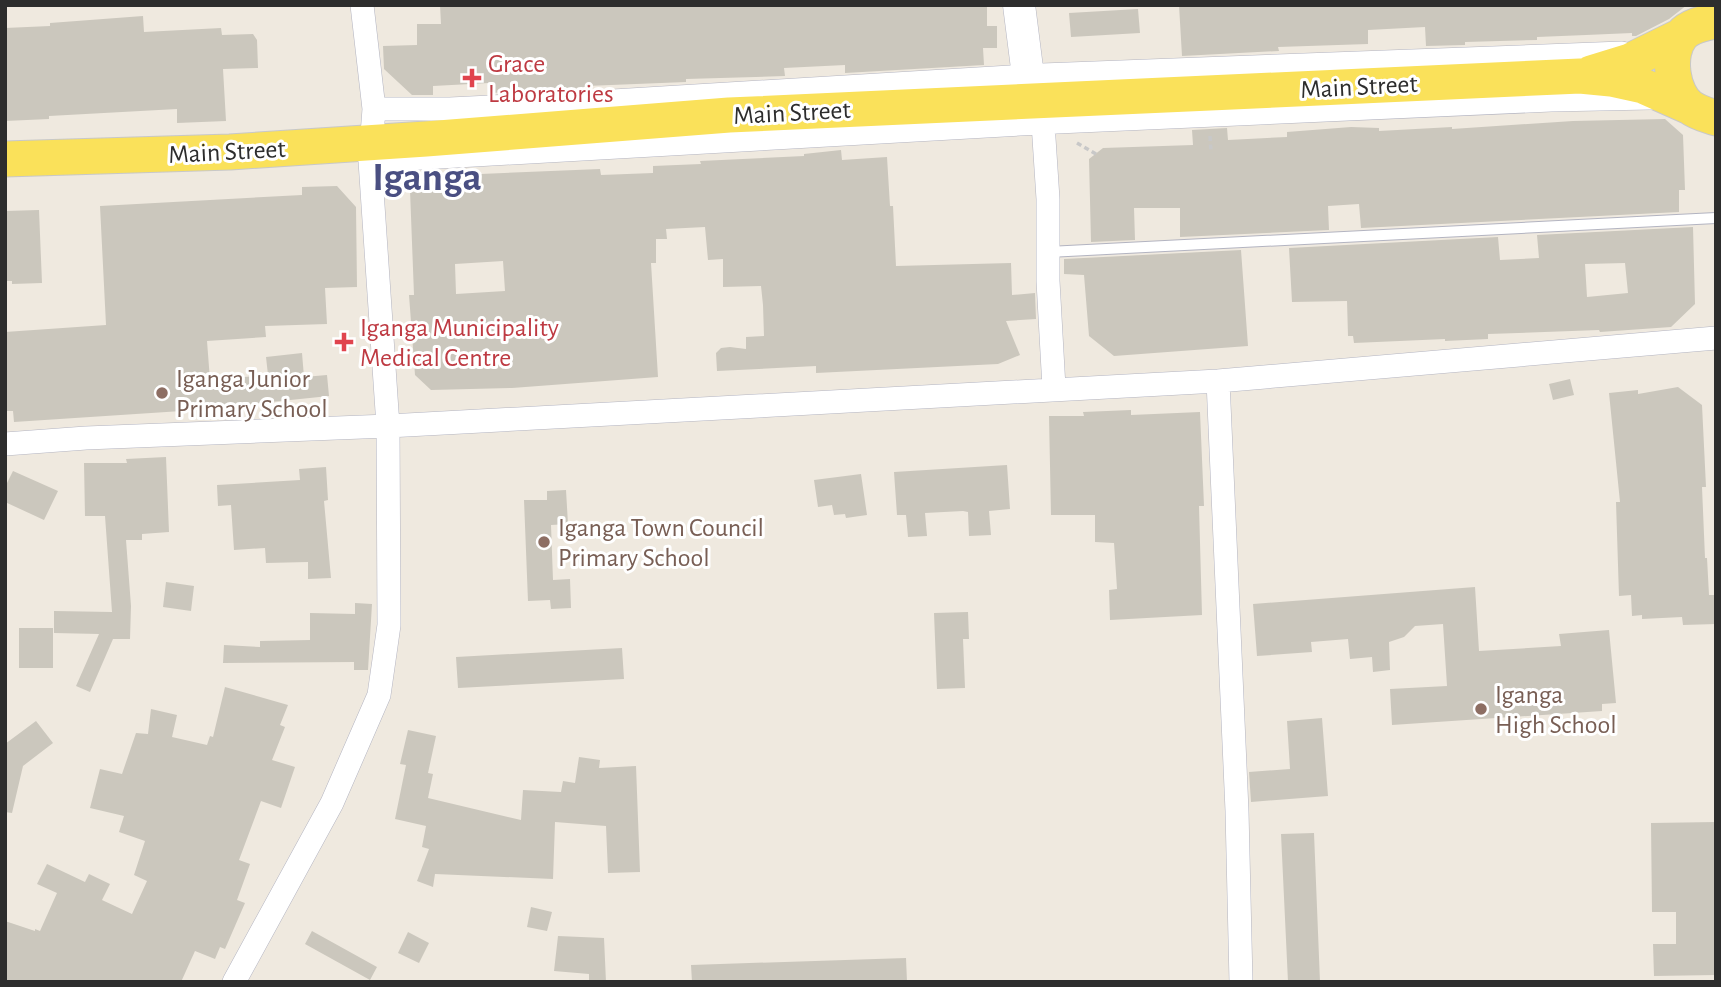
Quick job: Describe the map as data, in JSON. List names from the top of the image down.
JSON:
{
  "streets": {
    "main road": ["Main Street"]
  },
  "districts": ["Iganga"],
  "places": {
    "health": ["Grace Laboratories", "Iganga Municipality Medical Centre"],
    "other": ["Iganga Junior Primary School", "Iganga Town Council Primary School", "Iganga High School"]
  }
}
